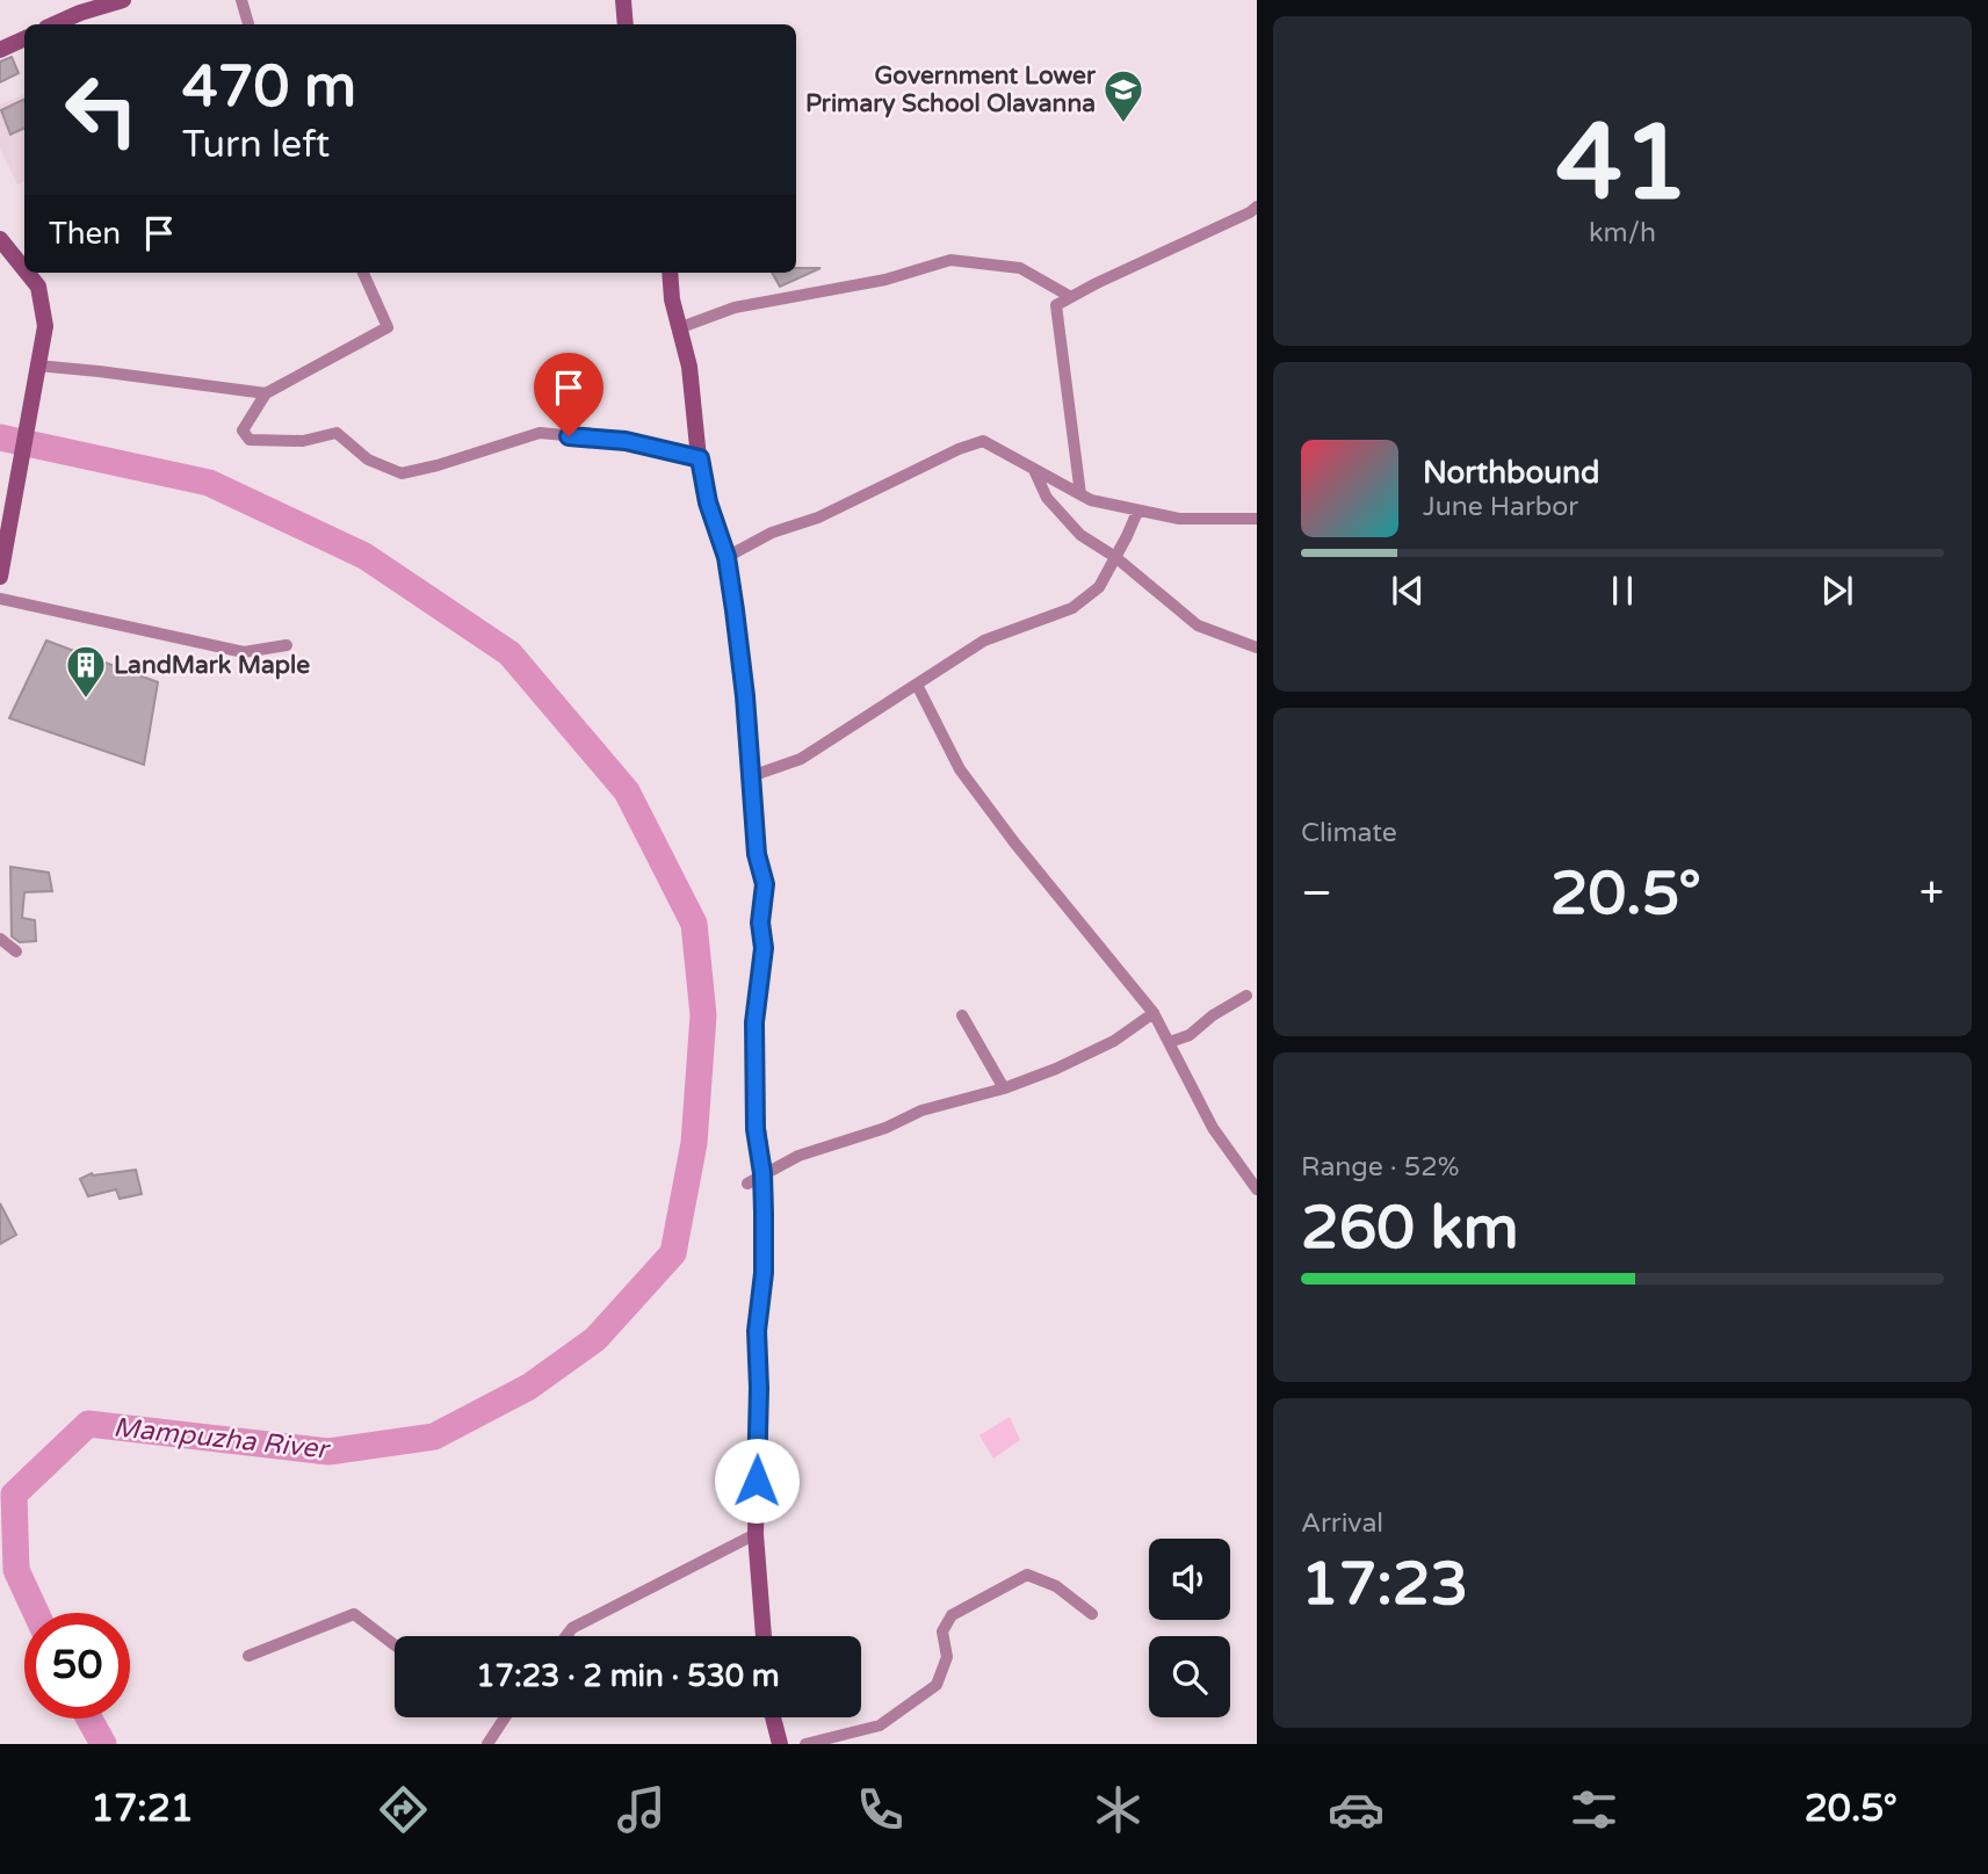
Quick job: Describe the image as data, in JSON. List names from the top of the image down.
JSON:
{
  "water": ["Mampuzha River"],
  "places": {
    "school or university": ["Government Lower Primary School Olavanna"],
    "building": ["LandMark Maple"]
  },
  "page": {
    "tile": [
      ["41", "km/h"],
      "Climate",
      ["Range · 52%", "260 km"],
      ["Arrival", "17:23"]
    ],
    "turn": ["470 m", "Turn left"],
    "then": "Then",
    "song": ["Northbound", "June Harbor"],
    "heat": ["−", "20.5°", "+"],
    "limit": "50",
    "trip": "17:23 · 2 min · 530 m",
    "tabs": ["17:21", "20.5°"]
  }
}
